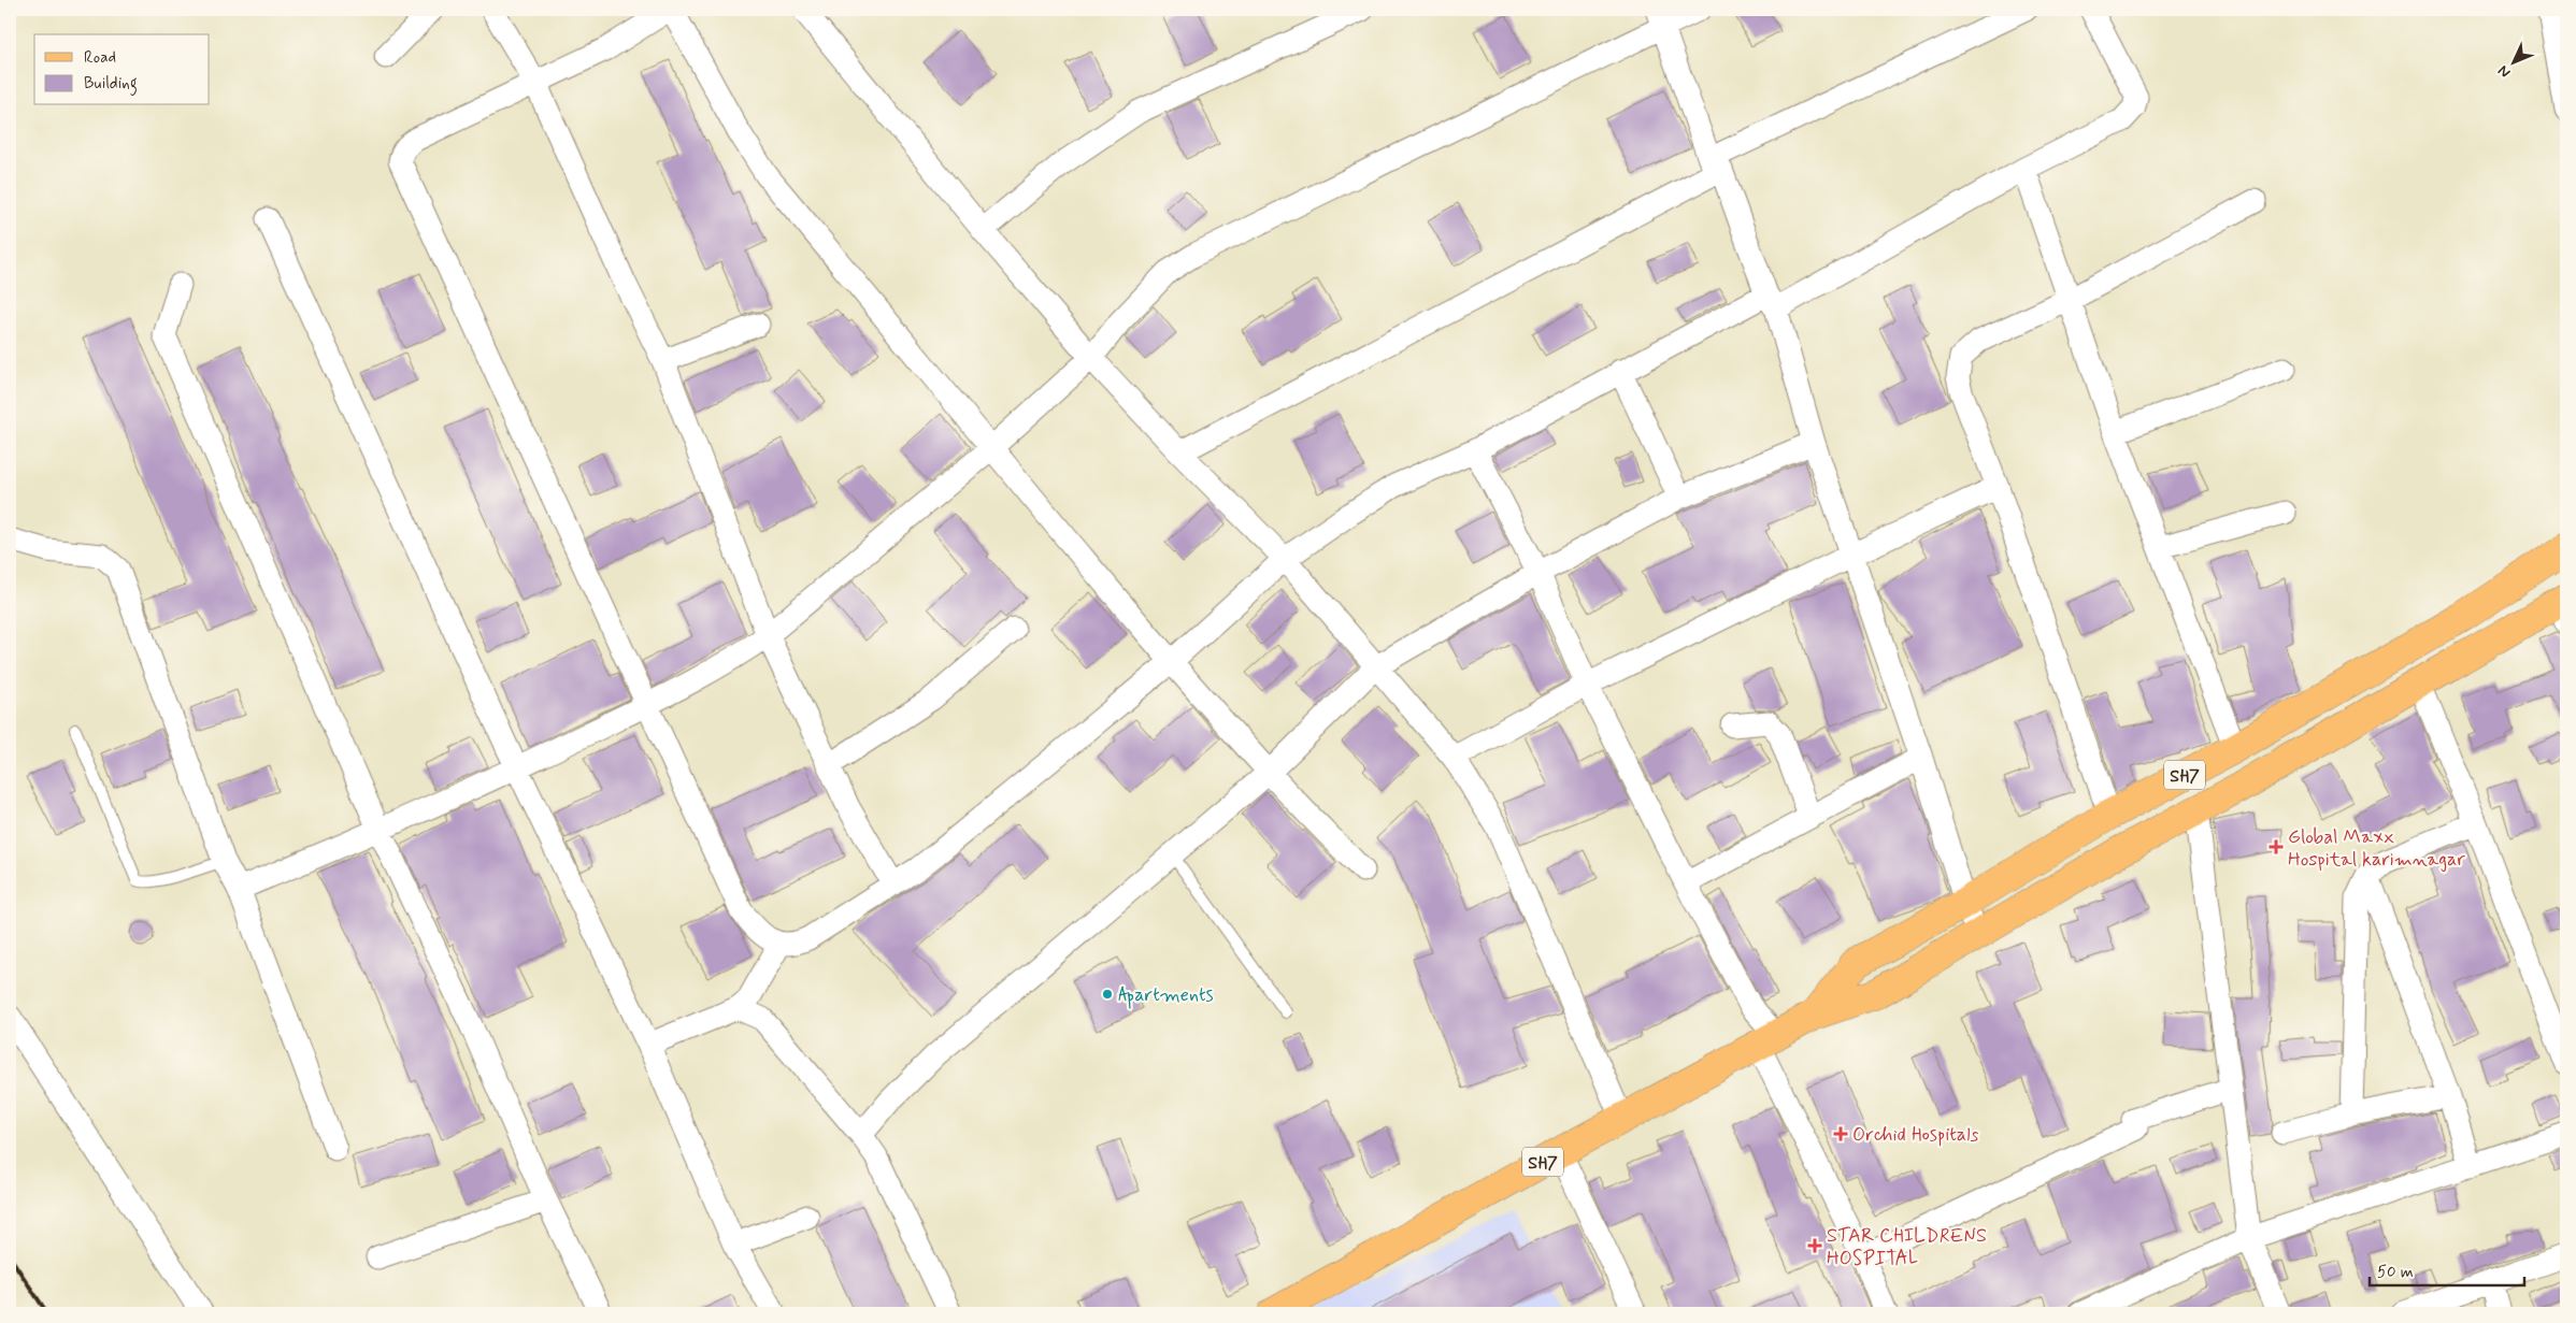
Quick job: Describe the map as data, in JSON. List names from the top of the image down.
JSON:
{
  "streets": {
    "main road": ["SH7"]
  },
  "places": {
    "health": ["Global Maxx Hospital karimnagar", "Orchid Hospitals", "STAR CHILDRENS HOSPITAL"],
    "other": ["Apartments"]
  },
  "legend": ["Road", "Building"],
  "scale_bar": "50 m",
  "north": "bottom left"
}
